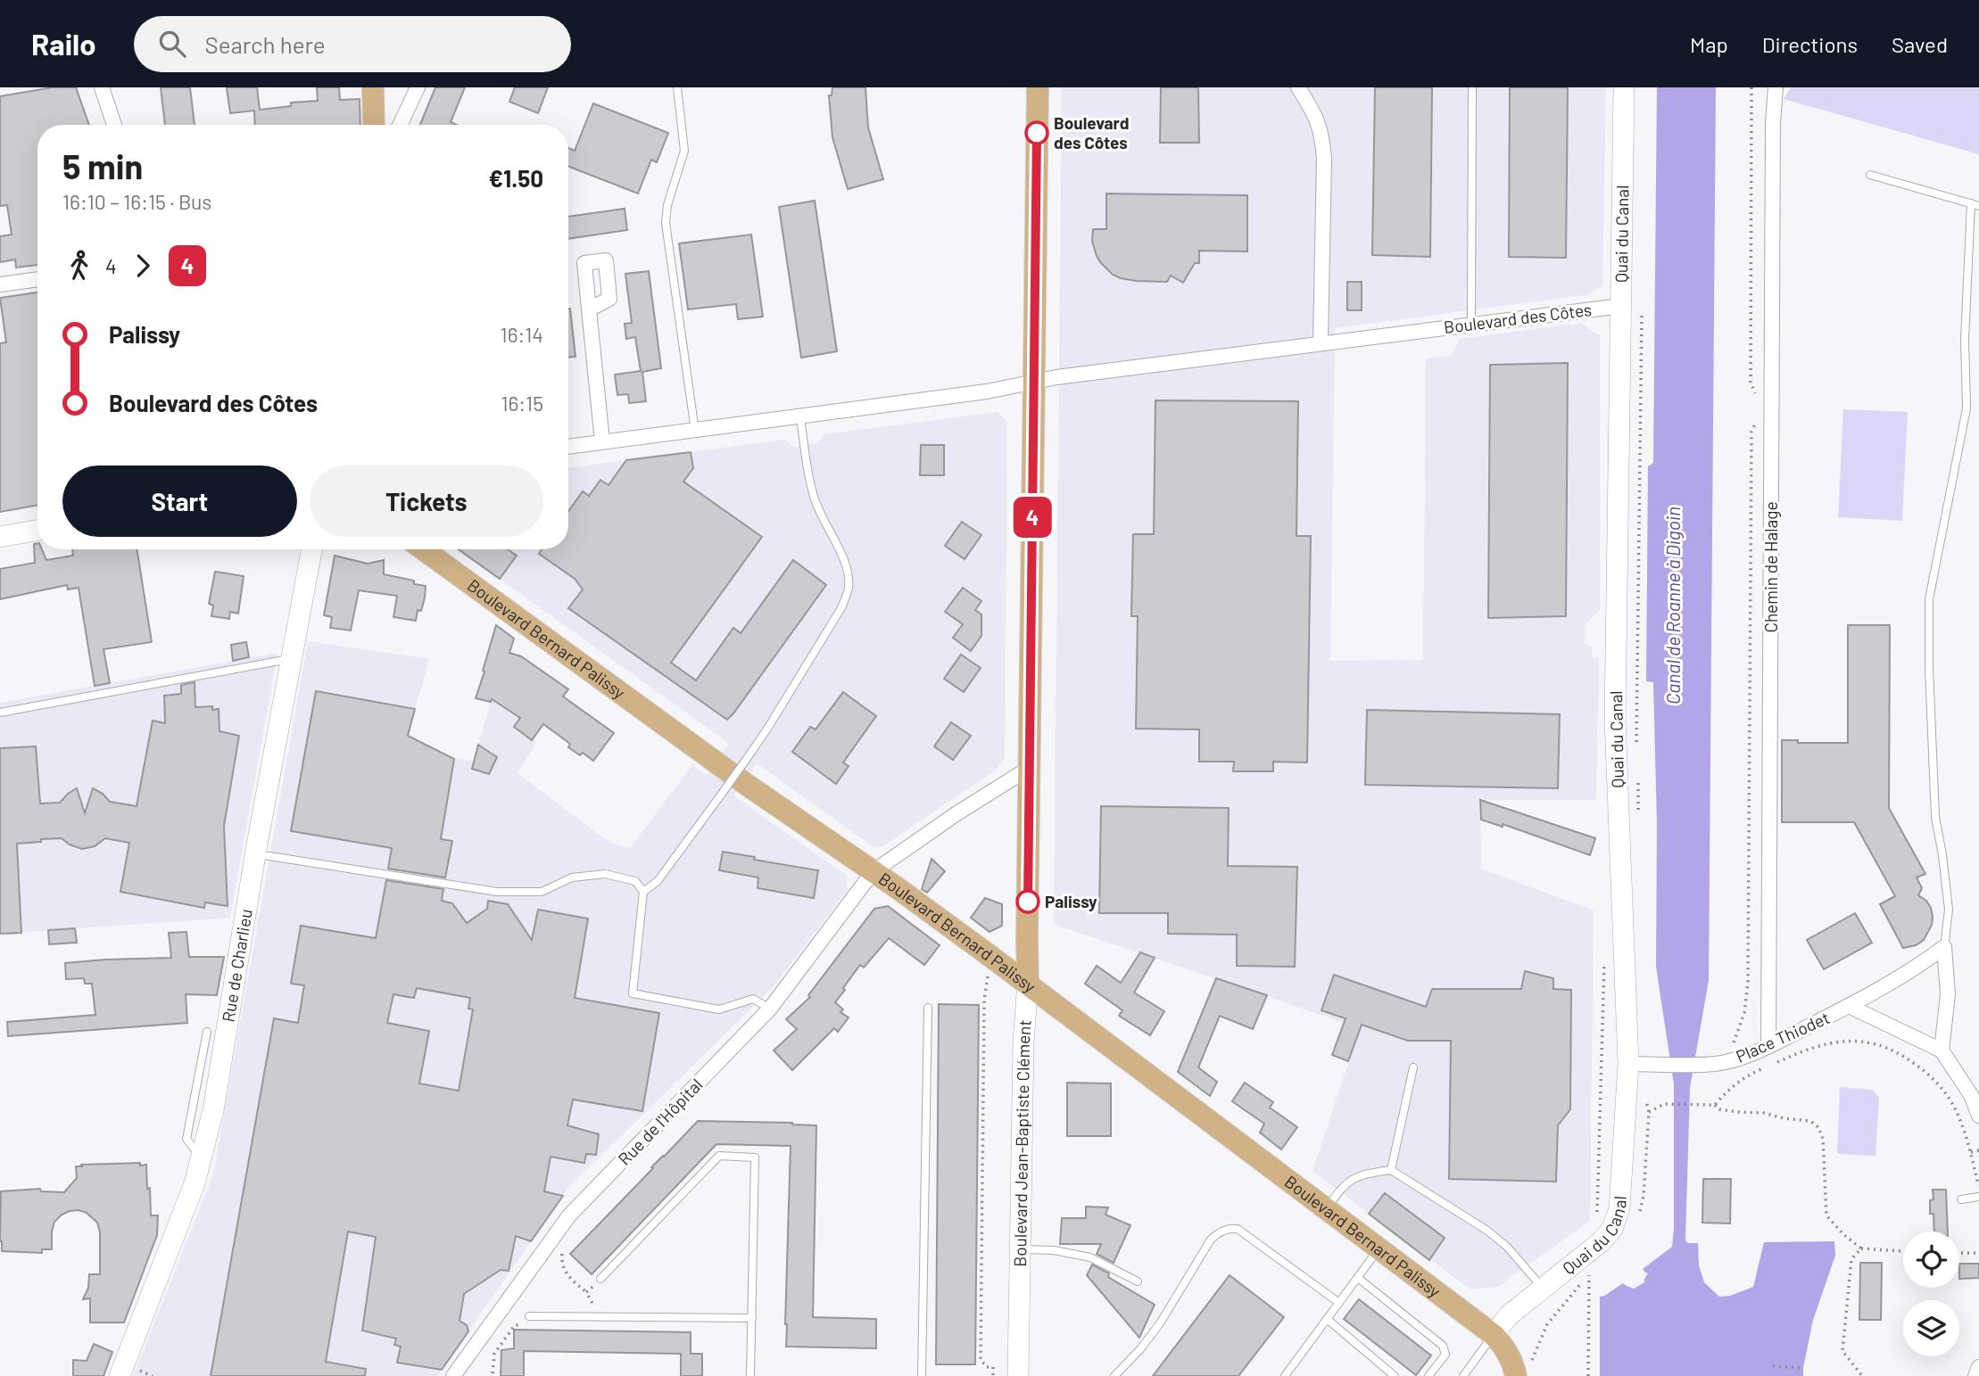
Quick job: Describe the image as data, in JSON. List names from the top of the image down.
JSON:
{
  "streets": {
    "main road": ["Boulevard Bernard Palissy", "Boulevard Jean-Baptiste Clément"],
    "street": [
      "Quai du Canal",
      "Boulevard des Côtes",
      "Chemin de Halage",
      "Rue de Charlieu",
      "Place Thiodet",
      "Rue de l'Hôpital"
    ]
  },
  "crossings": [
    ["Quai du Canal", "Boulevard des Côtes"],
    ["Quai du Canal", "Boulevard Bernard Palissy"],
    ["Quai du Canal", "Place Thiodet"],
    ["Boulevard des Côtes", "Boulevard Jean-Baptiste Clément"],
    ["Chemin de Halage", "Place Thiodet"],
    ["Boulevard Bernard Palissy", "Rue de l'Hôpital"],
    ["Boulevard Bernard Palissy", "Boulevard Jean-Baptiste Clément"],
    ["Rue de l'Hôpital", "Boulevard Jean-Baptiste Clément"]
  ],
  "water": ["Canal de Roanne à Digoin"],
  "places": ["Boulevard des Côtes", "Palissy"],
  "lines": ["bus line 4"],
  "page": {
    "header": "Railo",
    "search": "Search here",
    "nav": ["Map", "Directions", "Saved"],
    "on_map": "4",
    "heading": ["5 min", "16:10 – 16:15 · Bus", "€1.50"],
    "legs": ["4", "4"],
    "list": [
      {
        "name": "Palissy",
        "value": "16:14"
      },
      {
        "name": "Boulevard des Côtes",
        "value": "16:15"
      }
    ],
    "buttons": ["Start", "Tickets"]
  }
}
